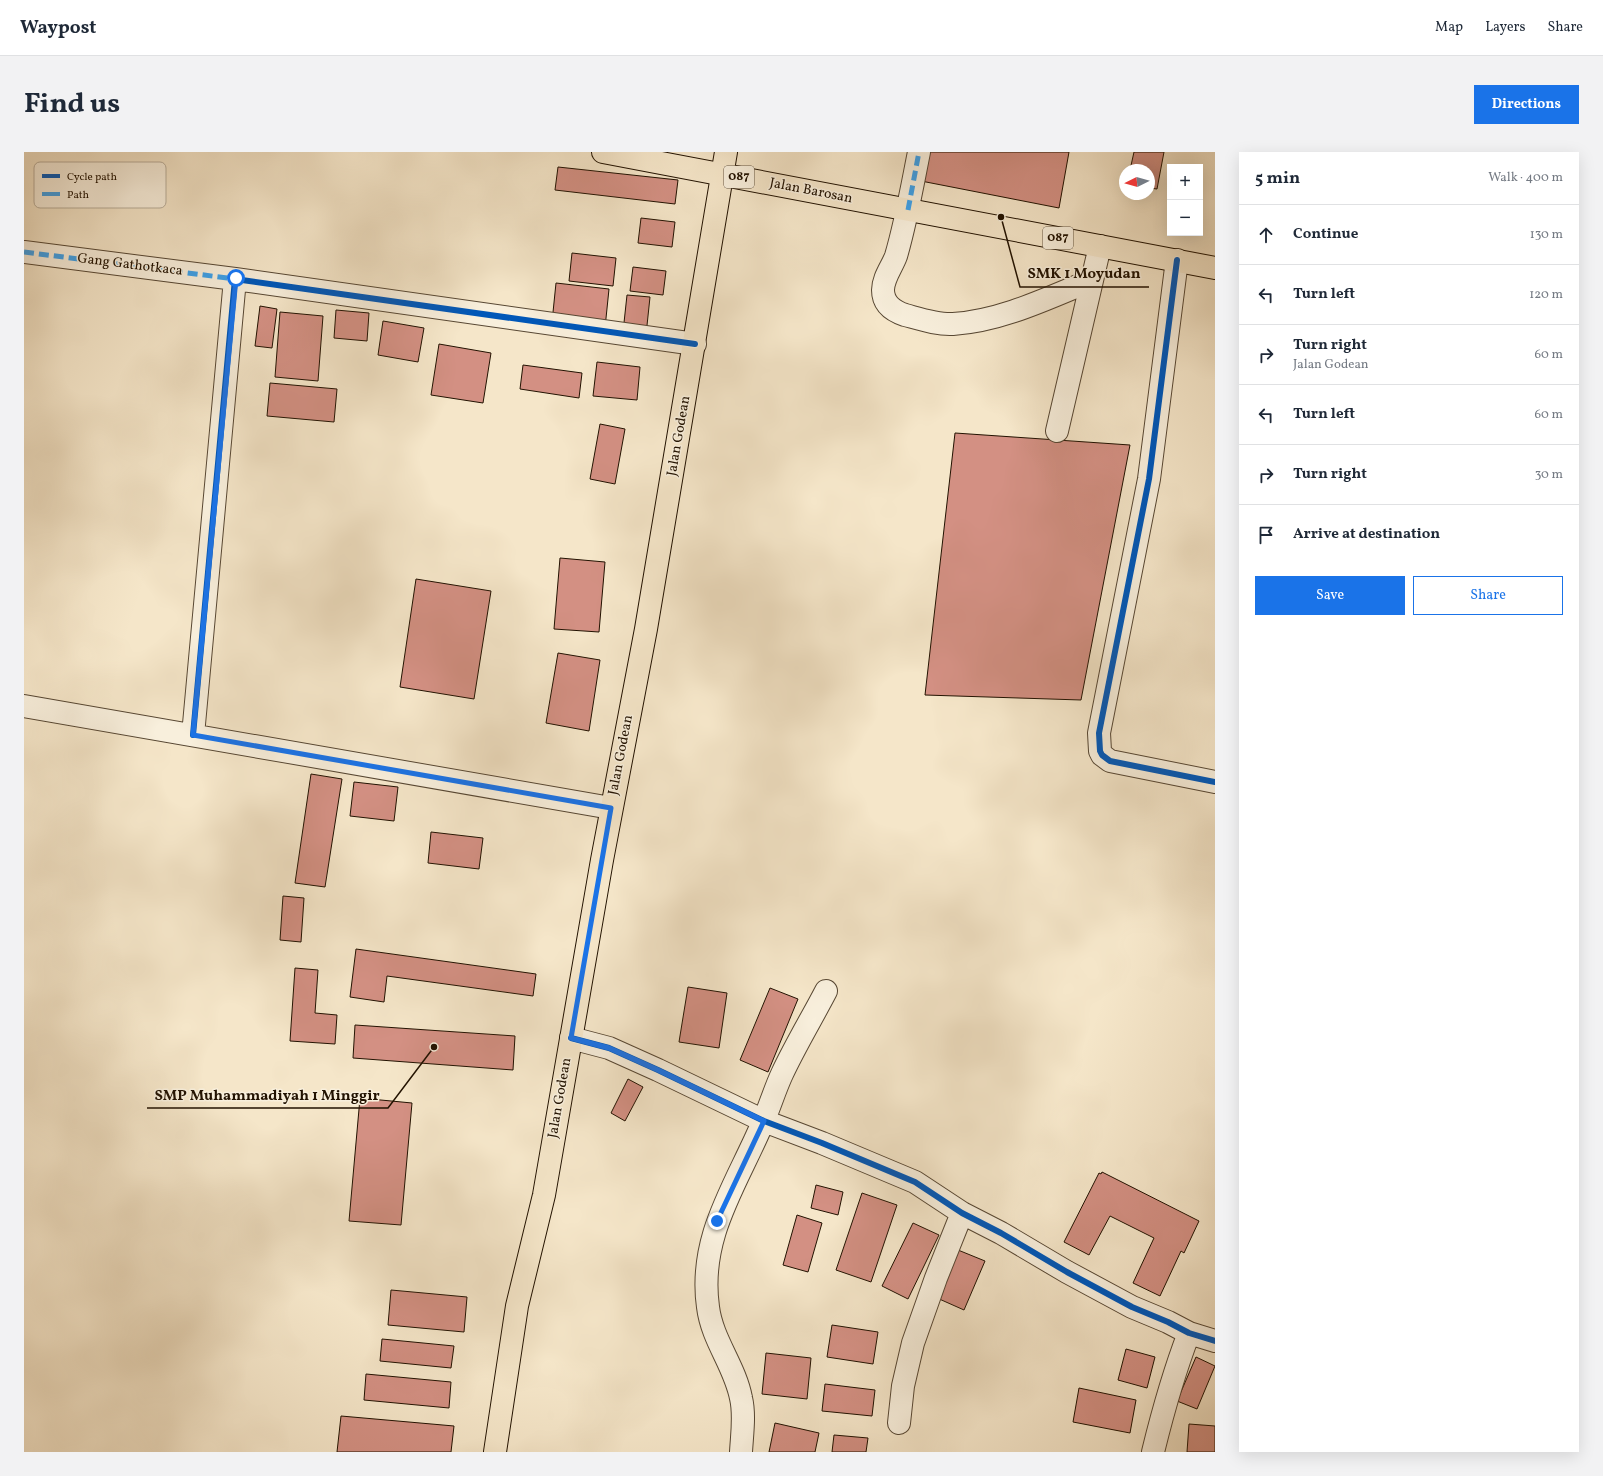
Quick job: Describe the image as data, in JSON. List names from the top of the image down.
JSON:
{
  "streets": {
    "main road": ["087", "Jalan Barosan", "Jalan Godean"],
    "street": ["Gang Gathotkaca"]
  },
  "crossings": [
    ["087", "Jalan Barosan"],
    ["Jalan Barosan", "Jalan Godean"],
    ["Gang Gathotkaca", "Jalan Godean"]
  ],
  "places": ["SMK 1 Moyudan", "SMP Muhammadiyah 1 Minggir"],
  "legend": ["Cycle path", "Path"],
  "north": "left",
  "page": {
    "header": "Waypost",
    "nav": ["Map", "Layers", "Share"],
    "title": "Find us",
    "buttons": [
      "Directions",
      ["Save", "Share"]
    ],
    "heading": ["5 min", "Walk · 400 m"],
    "map_buttons": ["+", "−"],
    "list": [
      ["Continue", "130 m"],
      ["Turn left", "120 m"],
      ["Turn right", "Jalan Godean", "60 m"],
      ["Turn left", "60 m"],
      ["Turn right", "30 m"],
      "Arrive at destination"
    ]
  }
}
